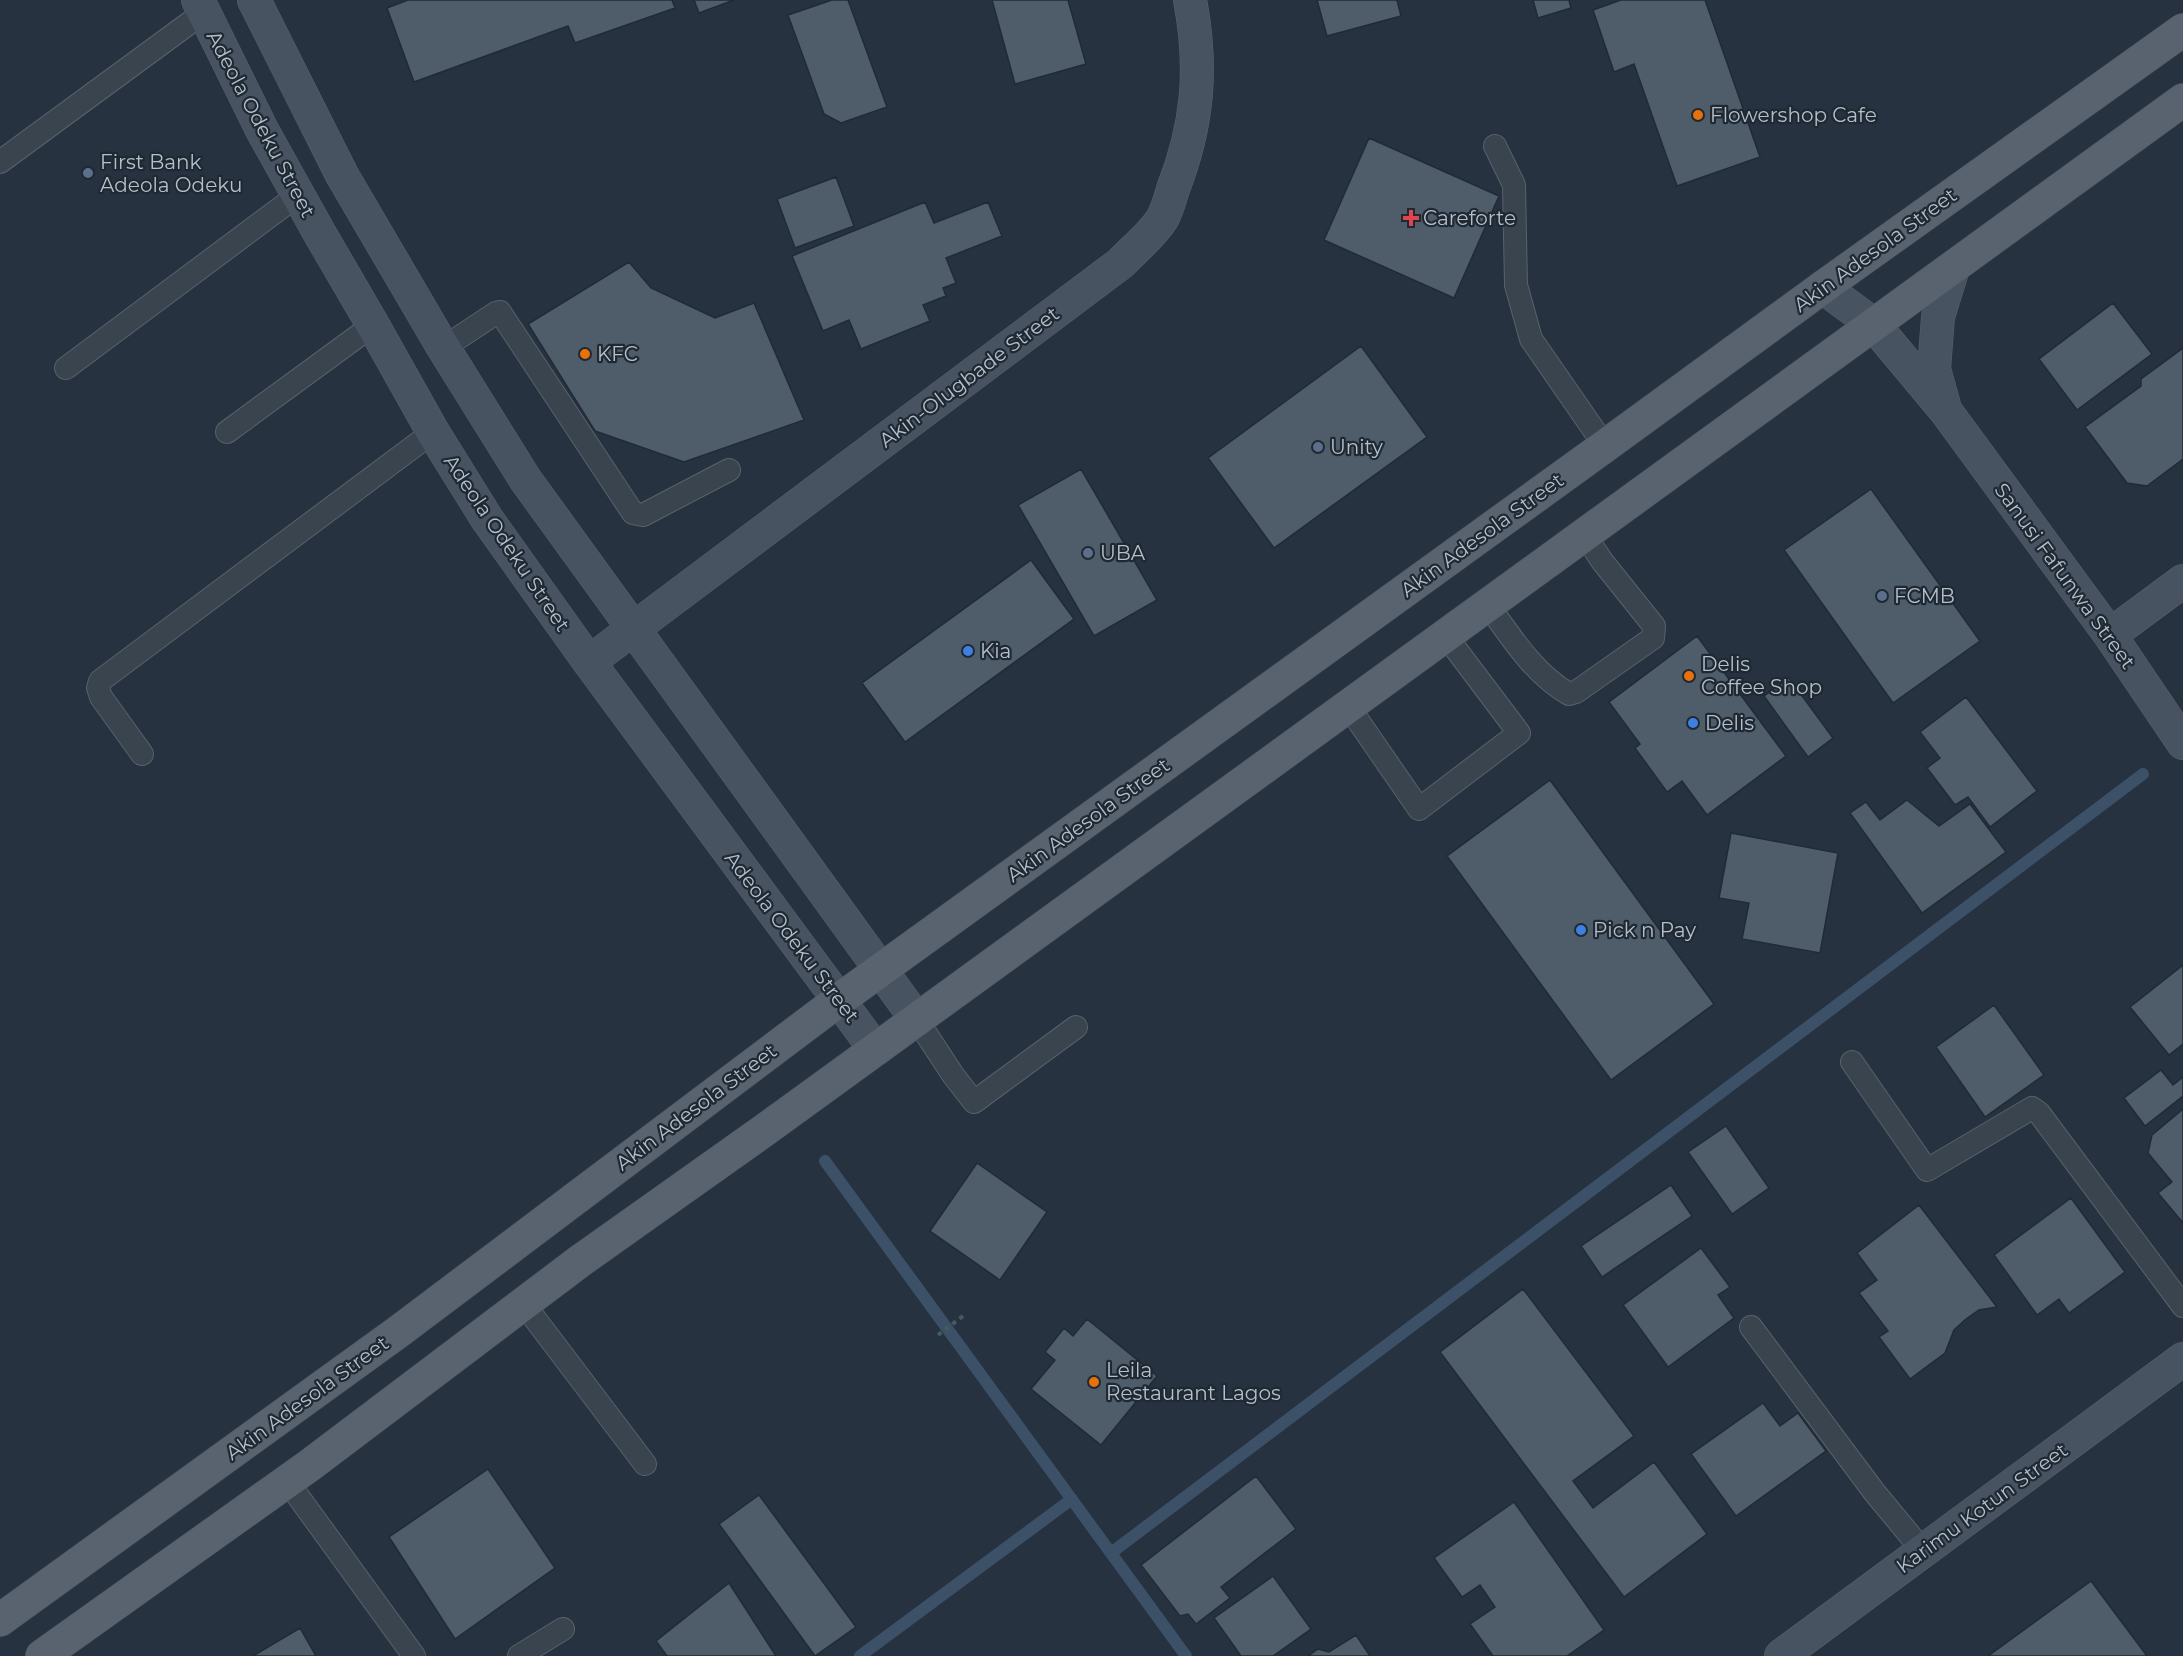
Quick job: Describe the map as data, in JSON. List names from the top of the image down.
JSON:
{
  "streets": {
    "main road": [
      "Adeola Odeku Street",
      "Akin Adesola Street",
      "Akin-Olugbade Street",
      "Sanusi Fafunwa Street",
      "Karimu Kotun Street"
    ]
  },
  "crossings": [
    ["Adeola Odeku Street", "Akin Adesola Street"],
    ["Adeola Odeku Street", "Akin-Olugbade Street"],
    ["Akin Adesola Street", "Sanusi Fafunwa Street"]
  ],
  "places": {
    "other": [
      "Flowershop Cafe",
      "First Bank Adeola Odeku",
      "KFC",
      "Unity",
      "UBA",
      "FCMB",
      "Kia",
      "Delis Coffee Shop",
      "Delis",
      "Pick n Pay",
      "Leila Restaurant Lagos"
    ],
    "health": ["Careforte"]
  }
}
